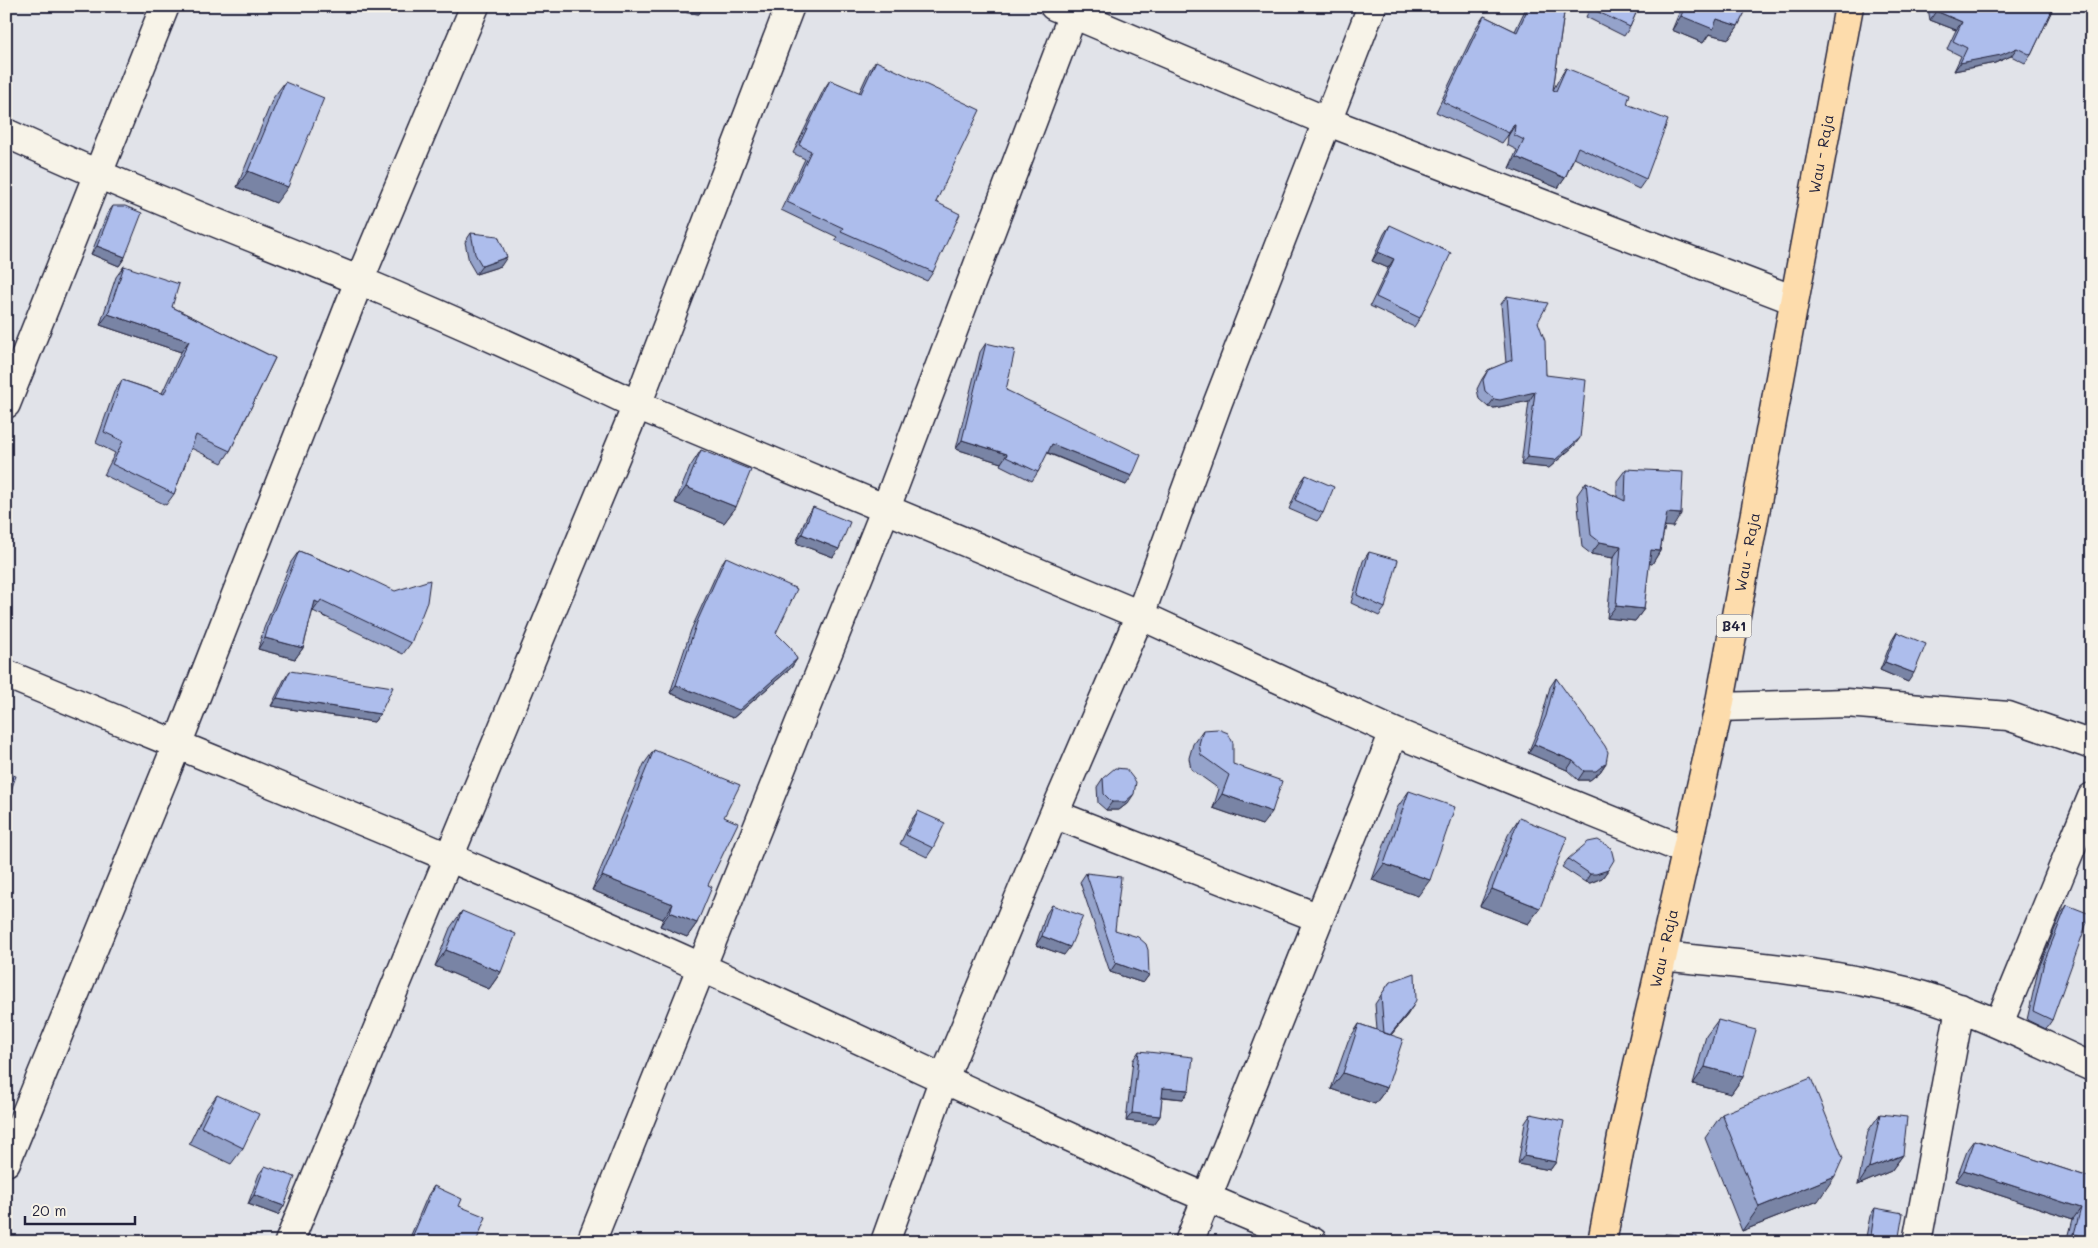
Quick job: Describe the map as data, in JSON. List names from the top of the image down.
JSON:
{
  "streets": {
    "main road": ["Wau - Raja", "B41"]
  },
  "scale_bar": "20 m"
}
